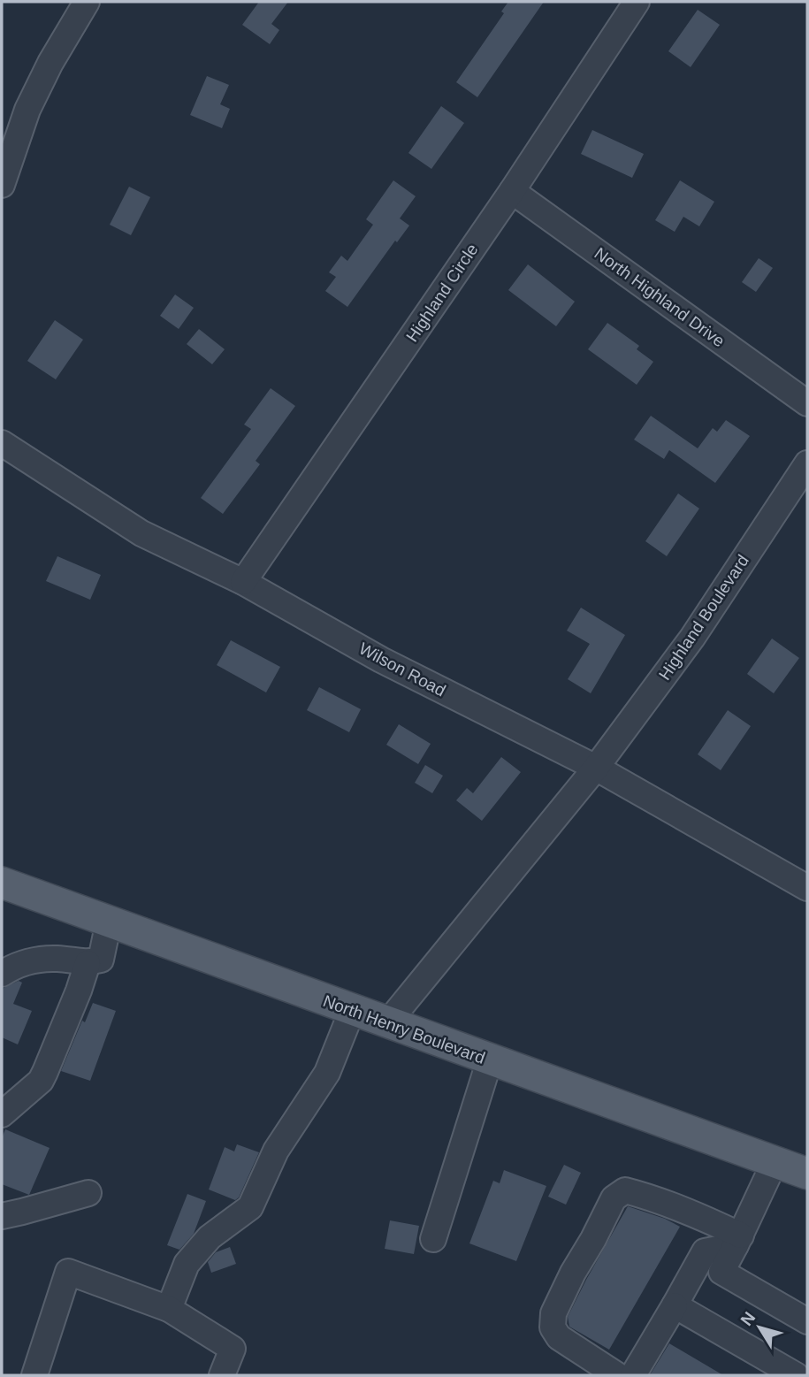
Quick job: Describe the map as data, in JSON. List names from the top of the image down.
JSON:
{
  "streets": {
    "main road": ["North Henry Boulevard"],
    "street": [
      "Highland Circle",
      "North Highland Drive",
      "Highland Boulevard",
      "Wilson Road"
    ]
  },
  "crossings": [
    ["Highland Circle", "North Highland Drive"],
    ["Highland Circle", "Wilson Road"],
    ["Highland Boulevard", "Wilson Road"],
    ["Highland Boulevard", "North Henry Boulevard"]
  ],
  "north": "top left"
}
